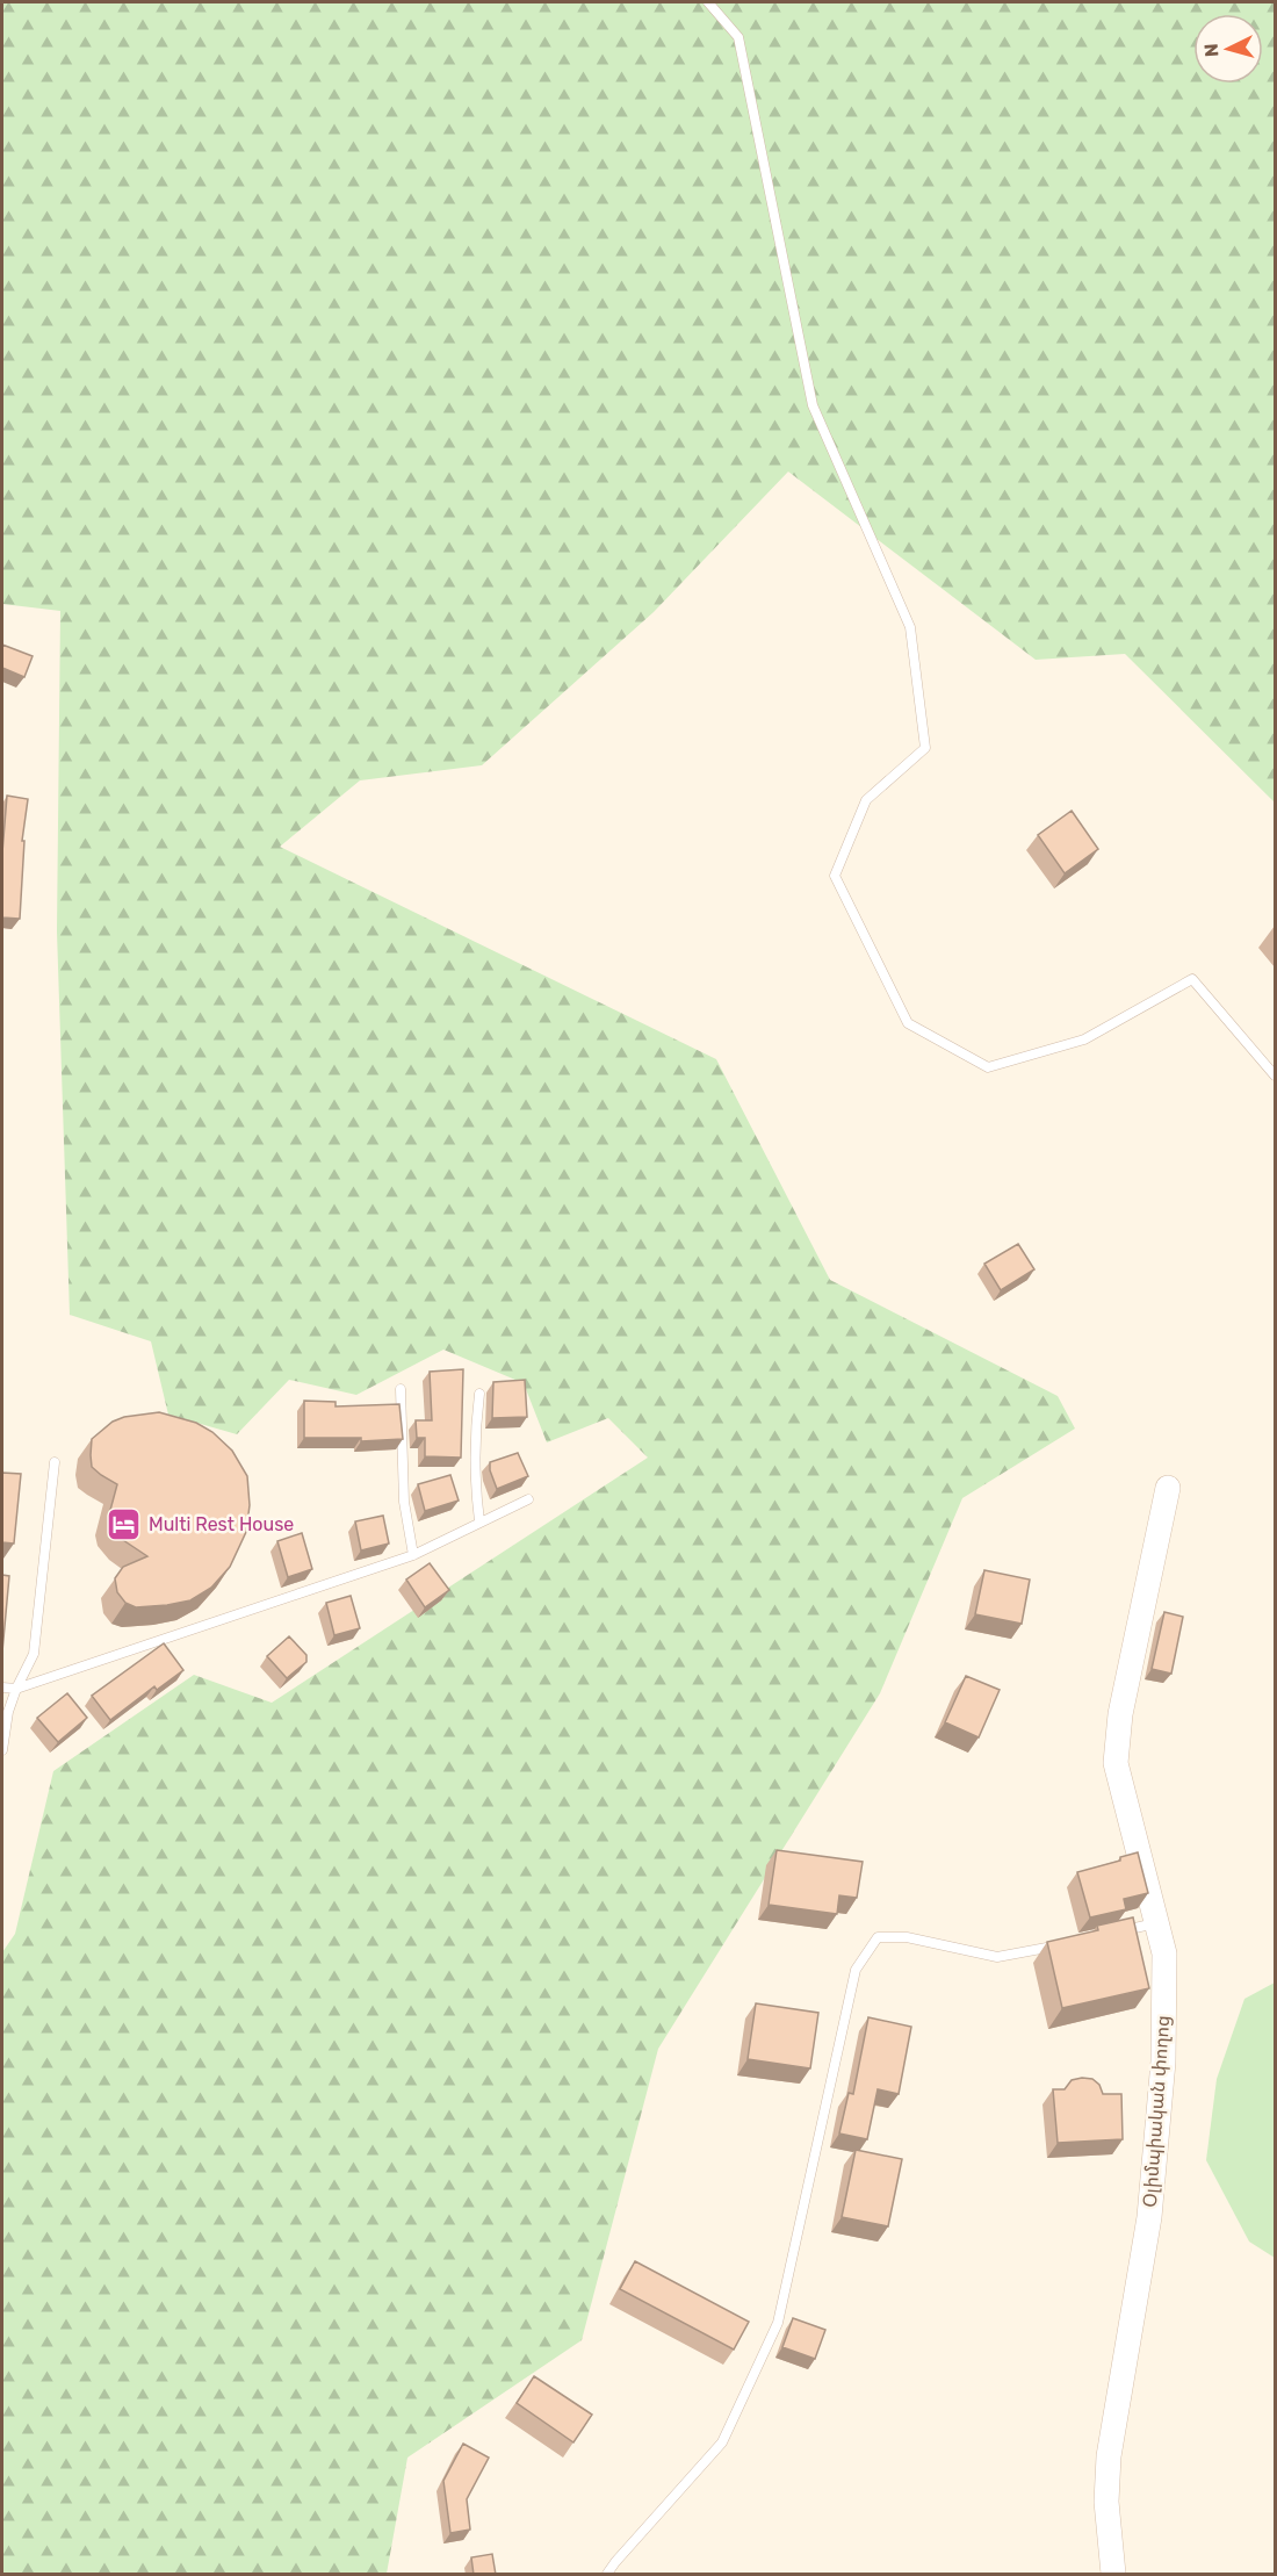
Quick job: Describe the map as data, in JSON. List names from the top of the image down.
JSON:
{
  "streets": {
    "street": ["Օլիմպիական փողոց"]
  },
  "places": {
    "hotel": ["Multi Rest House"]
  },
  "north": "left"
}
